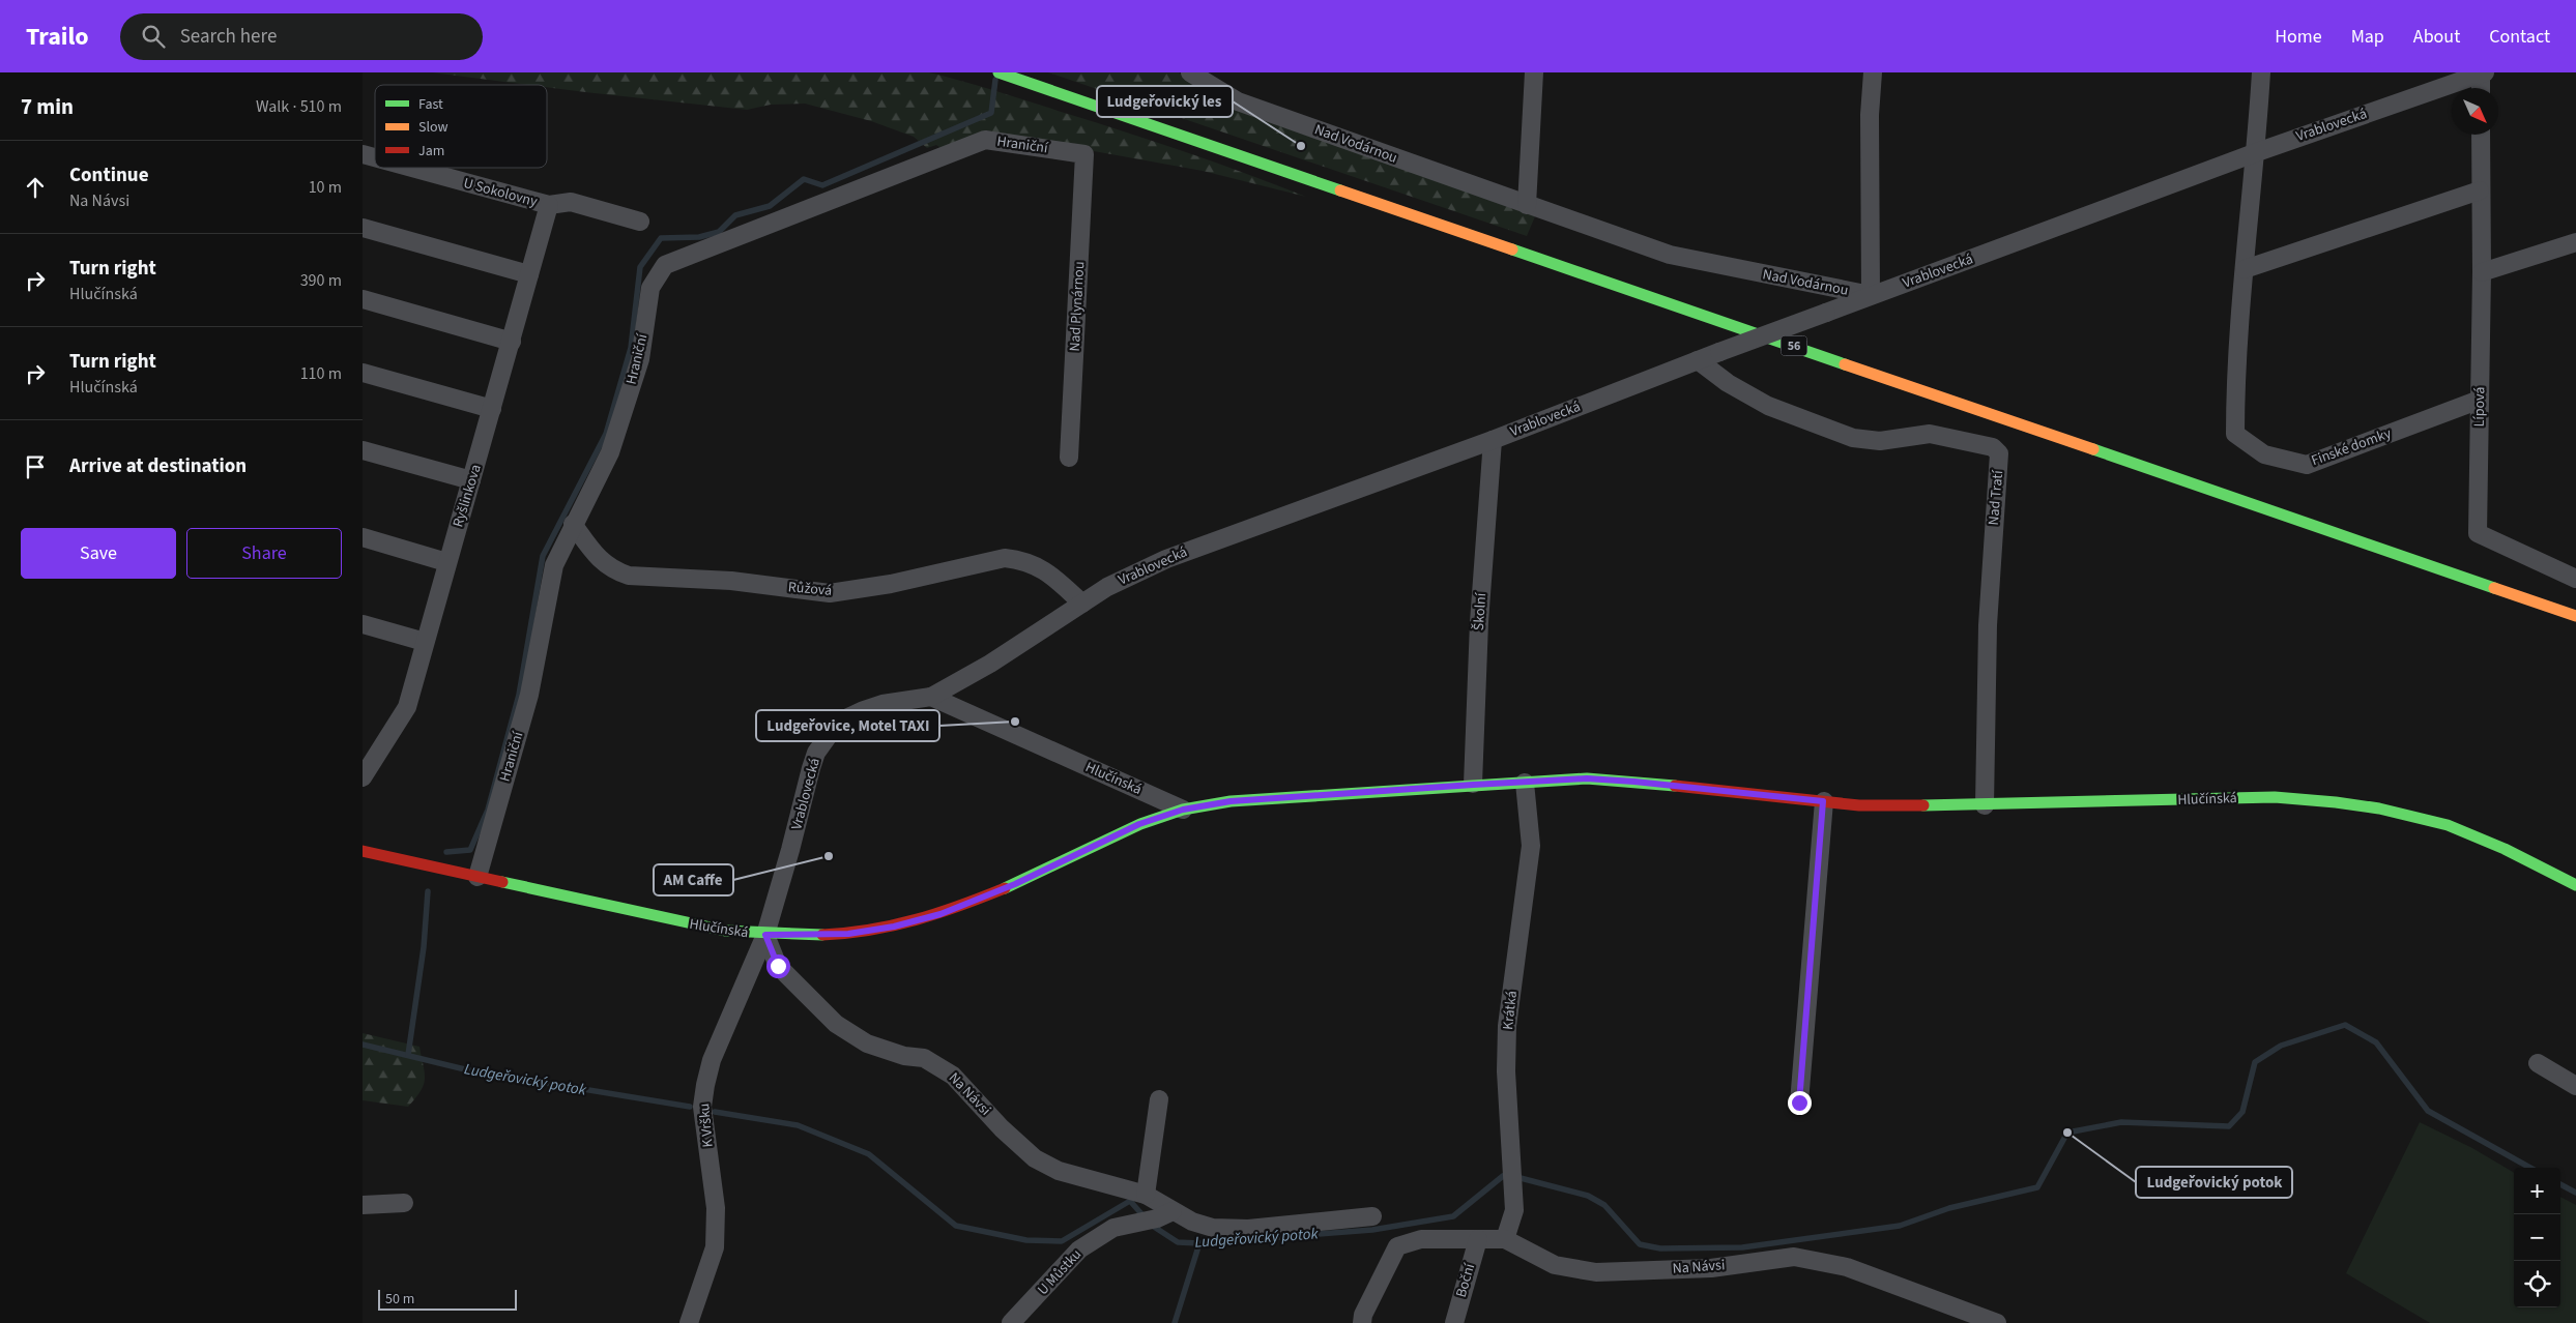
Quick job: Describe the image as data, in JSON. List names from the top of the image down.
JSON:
{
  "streets": {
    "street": [
      "Vrablovecká",
      "Nad Vodárnou",
      "Hraniční",
      "U Sokolovny",
      "Nad Plynárnou",
      "56",
      "Lípová",
      "Finské domky",
      "Ryšlinkova",
      "Nad Tratí",
      "Růžová",
      "Školní",
      "Hlučínská",
      "Krátká",
      "Na Návsi",
      "K Vršku",
      "U Můstku",
      "Boční"
    ]
  },
  "crossings": [
    ["Vrablovecká", "Nad Vodárnou"],
    ["Vrablovecká", "Finské domky"],
    ["Vrablovecká", "Nad Tratí"],
    ["Vrablovecká", "Růžová"],
    ["Vrablovecká", "Školní"],
    ["Vrablovecká", "Hlučínská"],
    ["Vrablovecká", "Na Návsi"],
    ["Vrablovecká", "K Vršku"],
    ["Hraniční", "Nad Plynárnou"],
    ["Hraniční", "Růžová"],
    ["Hraniční", "Hlučínská"],
    ["U Sokolovny", "Ryšlinkova"],
    ["Lípová", "Finské domky"],
    ["Nad Tratí", "Hlučínská"],
    ["Školní", "Hlučínská"],
    ["Hlučínská", "Krátká"],
    ["Hlučínská", "Na Návsi"],
    ["Hlučínská", "K Vršku"],
    ["Krátká", "Na Návsi"],
    ["Na Návsi", "K Vršku"],
    ["Na Návsi", "U Můstku"],
    ["Na Návsi", "Boční"]
  ],
  "water": ["Ludgeřovický potok"],
  "places": [
    "Ludgeřovický les",
    "Ludgeřovice, Motel TAXI",
    "AM Caffe",
    "Ludgeřovický potok"
  ],
  "legend": ["Fast", "Slow", "Jam"],
  "scale_bar": "50 m",
  "north": "bottom right",
  "page": {
    "header": "Trailo",
    "search": "Search here",
    "nav": [
      "Home",
      "Map",
      "About",
      "Contact"
    ],
    "heading": ["7 min", "Walk · 510 m"],
    "list": [
      ["Continue", "Na Návsi", "10 m"],
      ["Turn right", "Hlučínská", "390 m"],
      ["Turn right", "Hlučínská", "110 m"],
      "Arrive at destination"
    ],
    "buttons": ["Save", "Share"],
    "map_buttons": ["+", "−"],
    "scale": "50 m"
  }
}
